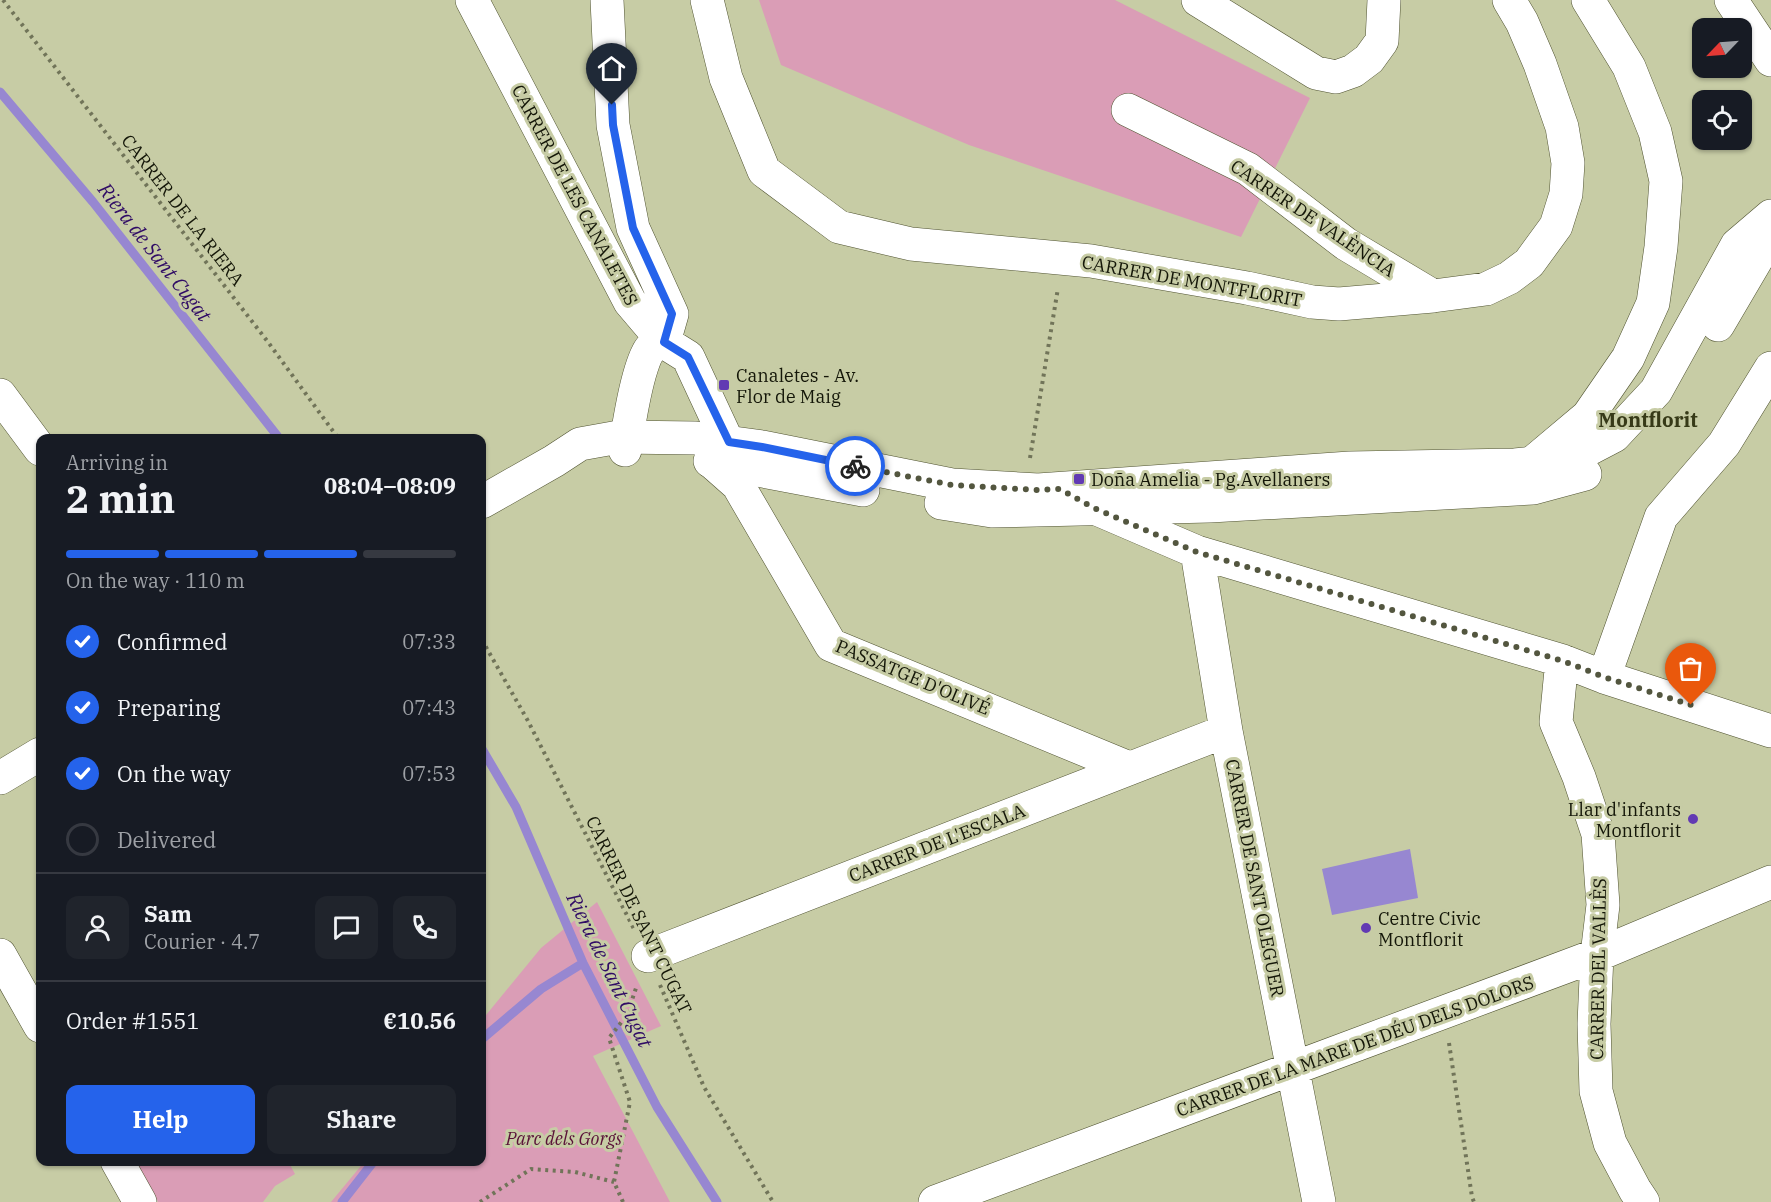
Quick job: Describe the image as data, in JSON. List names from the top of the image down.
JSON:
{
  "streets": {
    "street": [
      "CARRER DE LES CANALETES",
      "CARRER DE VALÈNCIA",
      "CARRER DE MONTFLORIT",
      "PASSATGE D'OLIVÉ",
      "CARRER DE L'ESCALA",
      "CARRER DE SANT OLEGUER",
      "CARRER DEL VALLÈS",
      "CARRER DE LA MARE DE DÉU DELS DOLORS"
    ],
    "path": ["CARRER DE LA RIERA", "CARRER DE SANT CUGAT"]
  },
  "crossings": [
    ["CARRER DE VALÈNCIA", "CARRER DE MONTFLORIT"],
    ["PASSATGE D'OLIVÉ", "CARRER DE L'ESCALA"],
    ["CARRER DE L'ESCALA", "CARRER DE SANT OLEGUER"],
    ["CARRER DE L'ESCALA", "CARRER DE SANT CUGAT"],
    ["CARRER DE SANT OLEGUER", "CARRER DE LA MARE DE DÉU DELS DOLORS"],
    ["CARRER DEL VALLÈS", "CARRER DE LA MARE DE DÉU DELS DOLORS"]
  ],
  "districts": ["Montflorit"],
  "water": ["Riera de Sant Cugat"],
  "parks": ["Parc dels Gorgs"],
  "places": {
    "transit": ["Canaletes - Av. Flor de Maig", "Doña Amelia - Pg.Avellaners"],
    "other": ["Llar d'infants Montflorit", "Centre Civic Montflorit"]
  },
  "north": "bottom left",
  "page": {
    "heading": ["2 min", "Arriving in", "08:04–08:09"],
    "panel": [
      "Sam",
      "Courier · 4.7",
      "Order #1551",
      "€10.56"
    ],
    "bar": "On the way · 110 m",
    "list": [
      ["Confirmed", "07:33"],
      ["Preparing", "07:43"],
      ["On the way", "07:53"],
      "Delivered"
    ],
    "buttons": ["Help", "Share"]
  }
}
